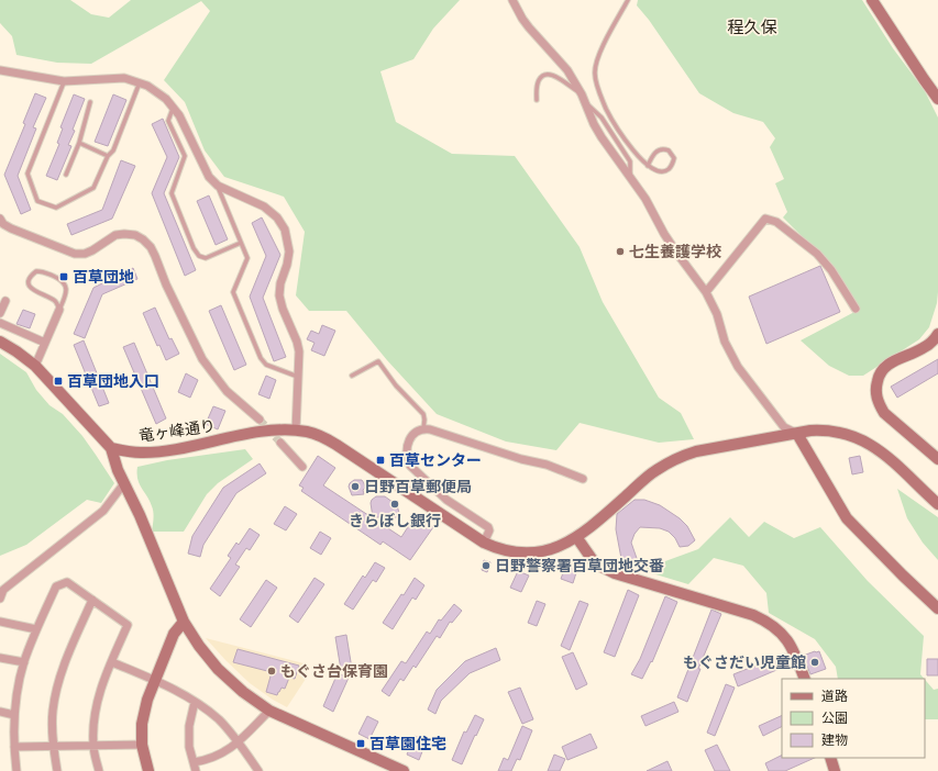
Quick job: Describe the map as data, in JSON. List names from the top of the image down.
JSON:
{
  "streets": {
    "street": ["竜ヶ峰通り"]
  },
  "districts": ["程久保"],
  "places": {
    "other": [
      "七生養護学校",
      "日野百草郵便局",
      "きらぼし銀行",
      "日野警察署百草団地交番",
      "もぐさだい児童館",
      "もぐさ台保育園"
    ],
    "transit": [
      "百草団地",
      "百草団地入口",
      "百草センター",
      "百草園住宅"
    ]
  },
  "legend": ["道路", "公園", "建物"]
}
